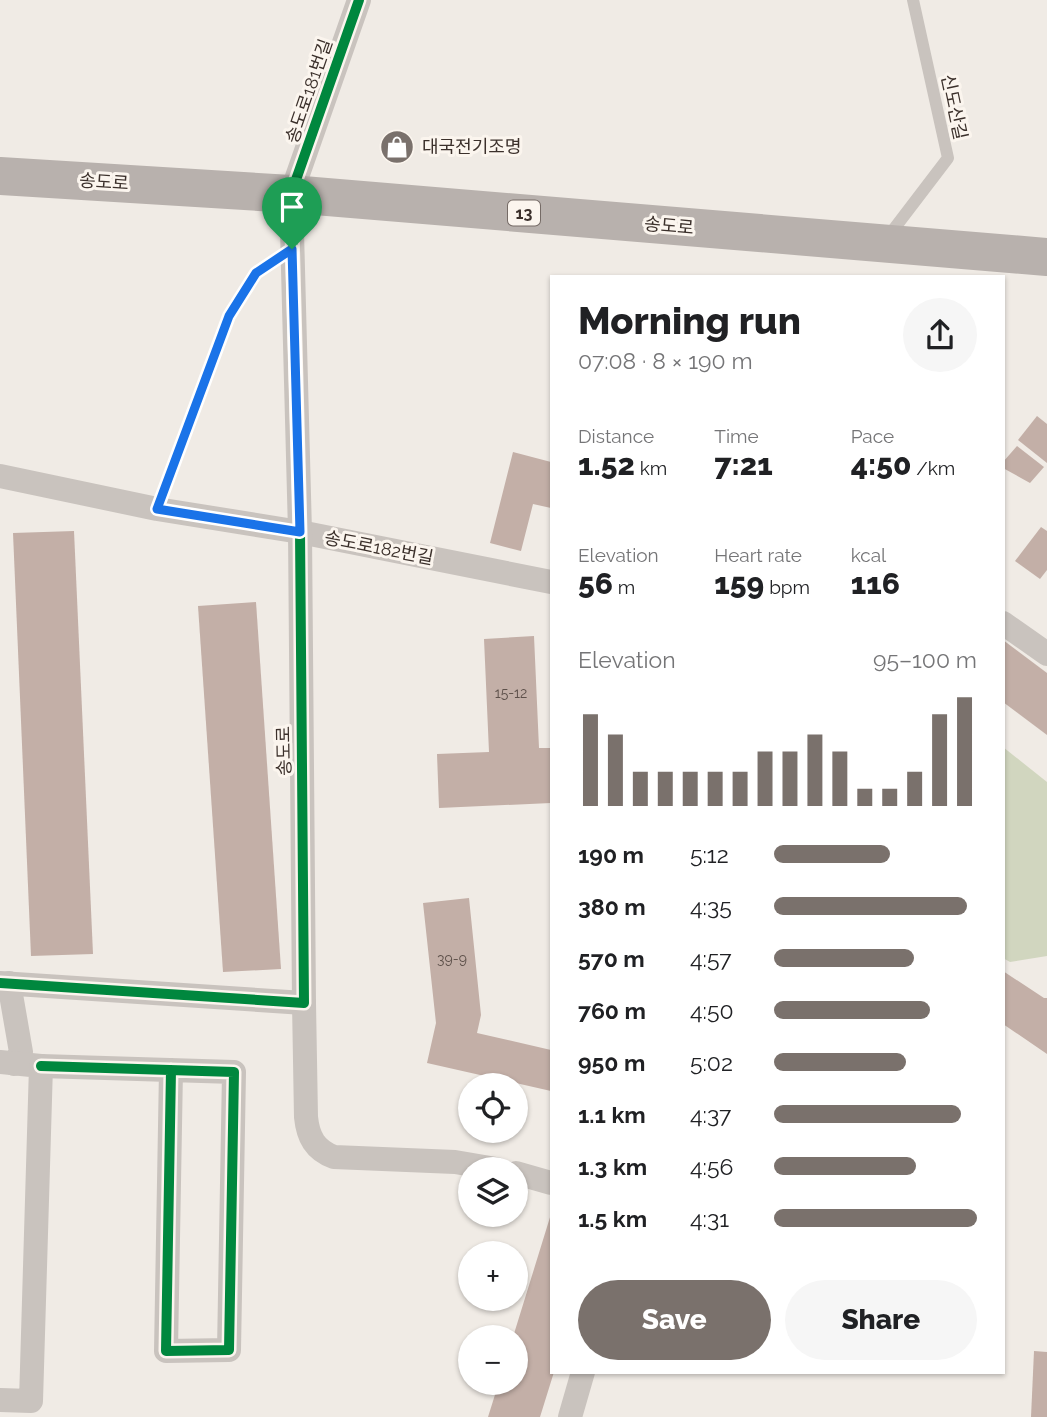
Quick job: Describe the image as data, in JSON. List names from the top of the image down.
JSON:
{
  "streets": {
    "main road": ["송도로", "13"],
    "street": ["송도로181번길", "송도로182번길"],
    "lane": ["신도산길"]
  },
  "crossings": [
    ["송도로181번길", "송도로"],
    ["신도산길", "송도로"],
    ["송도로", "송도로182번길"]
  ],
  "places": {
    "shop": ["대국전기조명"]
  },
  "house_numbers": ["15-12", "39-9"],
  "page": {
    "heading": ["Morning run", "07:08 · 8 × 190 m"],
    "stats": [
      ["Distance", "1.52 km"],
      ["Time", "7:21"],
      ["Pace", "4:50 /km"],
      ["Elevation", "56 m"],
      ["Heart rate", "159 bpm"],
      ["kcal", "116"]
    ],
    "chart": ["Elevation", "95–100 m"],
    "list": [
      {
        "name": "190 m",
        "note": "5:12"
      },
      {
        "name": "380 m",
        "note": "4:35"
      },
      {
        "name": "570 m",
        "note": "4:57"
      },
      {
        "name": "760 m",
        "note": "4:50"
      },
      {
        "name": "950 m",
        "note": "5:02"
      },
      {
        "name": "1.1 km",
        "note": "4:37"
      },
      {
        "name": "1.3 km",
        "note": "4:56"
      },
      {
        "name": "1.5 km",
        "note": "4:31"
      }
    ],
    "map_buttons": ["+", "−"],
    "buttons": ["Save", "Share"]
  }
}
